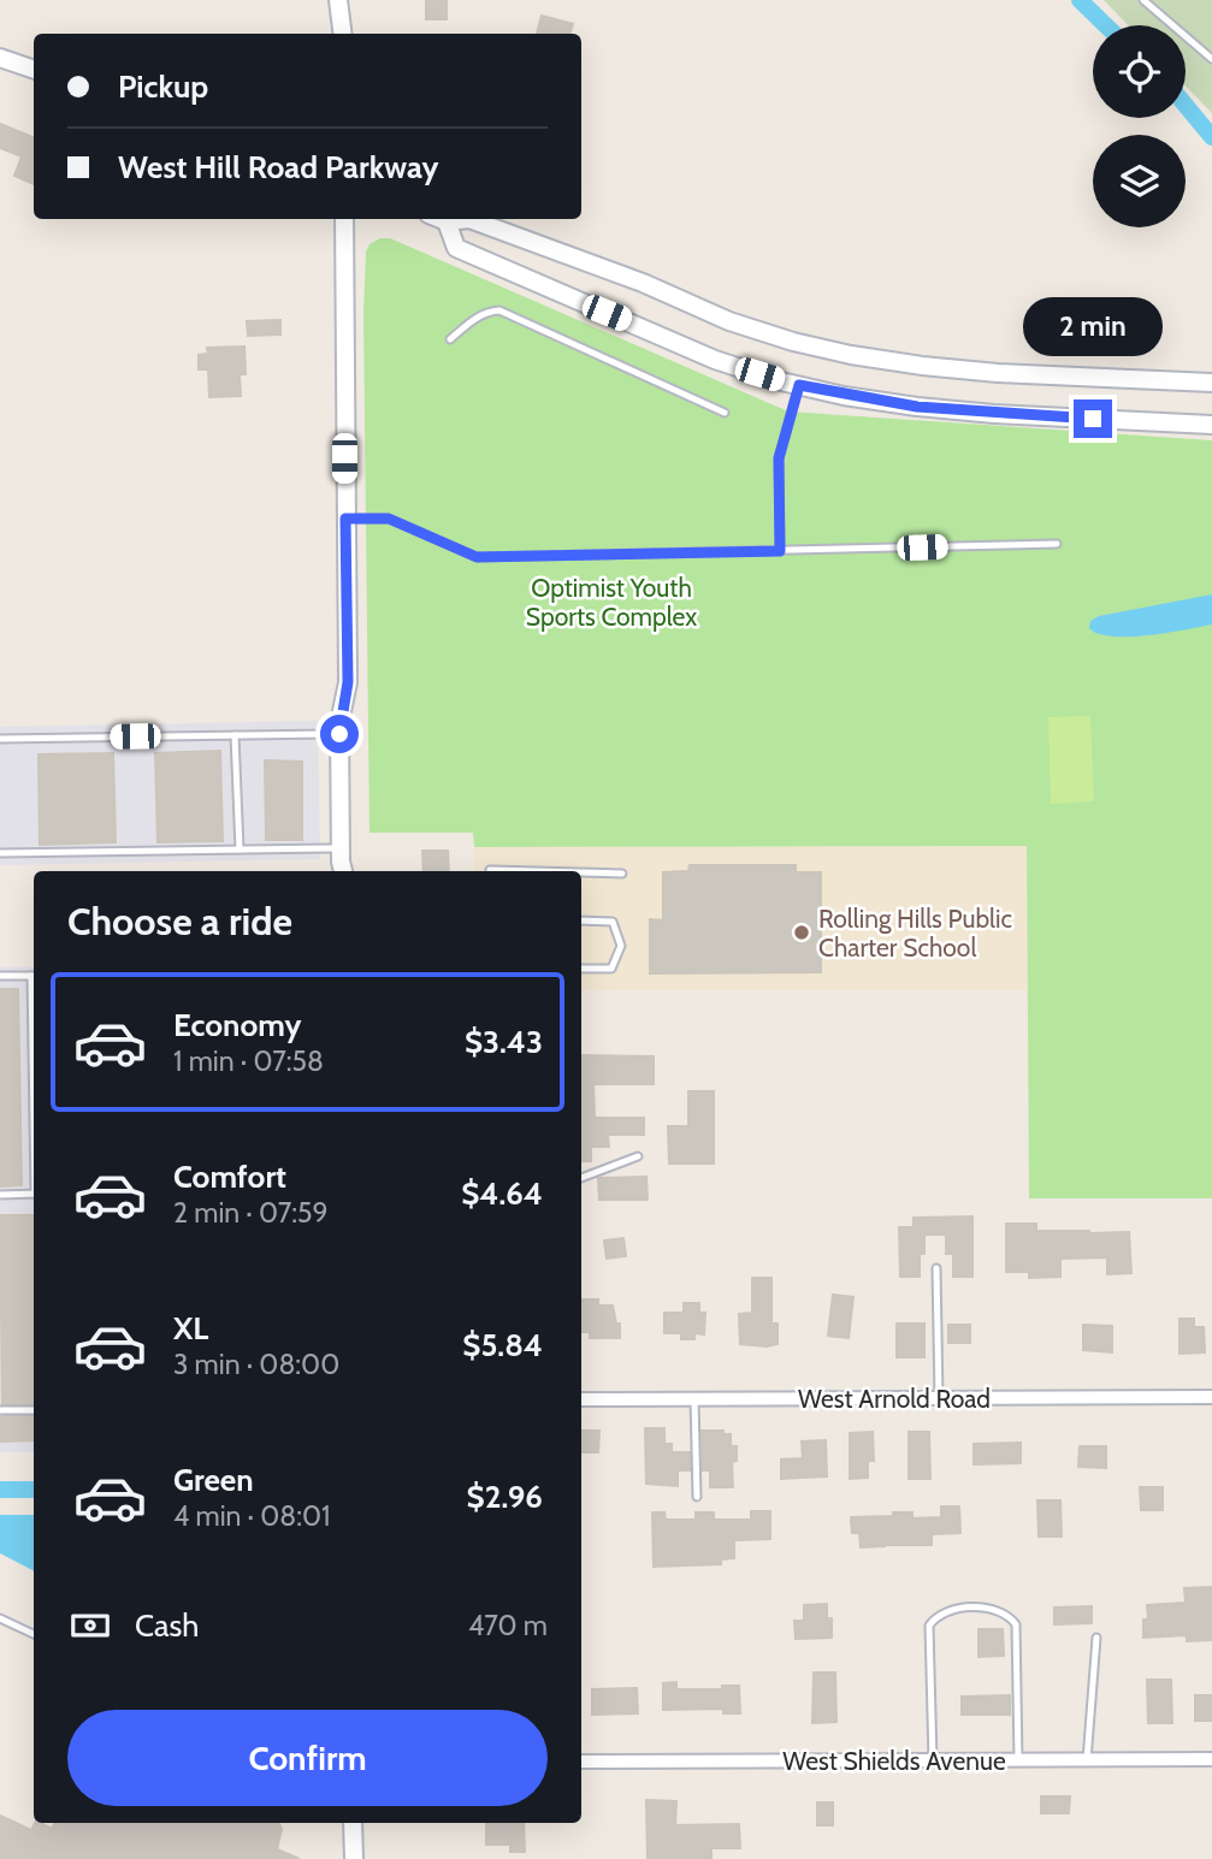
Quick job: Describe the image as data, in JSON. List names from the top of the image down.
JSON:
{
  "streets": {
    "street": ["West Arnold Road", "West Shields Avenue"]
  },
  "parks": ["Optimist Youth Sports Complex"],
  "places": ["Rolling Hills Public Charter School"],
  "page": {
    "banner": ["Pickup", "West Hill Road Parkway"],
    "bubble": "2 min",
    "heading": "Choose a ride",
    "list": [
      {
        "name": "Economy",
        "note": "1 min · 07:58",
        "value": "$3.43"
      },
      {
        "name": "Comfort",
        "note": "2 min · 07:59",
        "value": "$4.64"
      },
      {
        "name": "XL",
        "note": "3 min · 08:00",
        "value": "$5.84"
      },
      {
        "name": "Green",
        "note": "4 min · 08:01",
        "value": "$2.96"
      }
    ],
    "pay": ["Cash", "470 m"],
    "buttons": "Confirm"
  }
}
